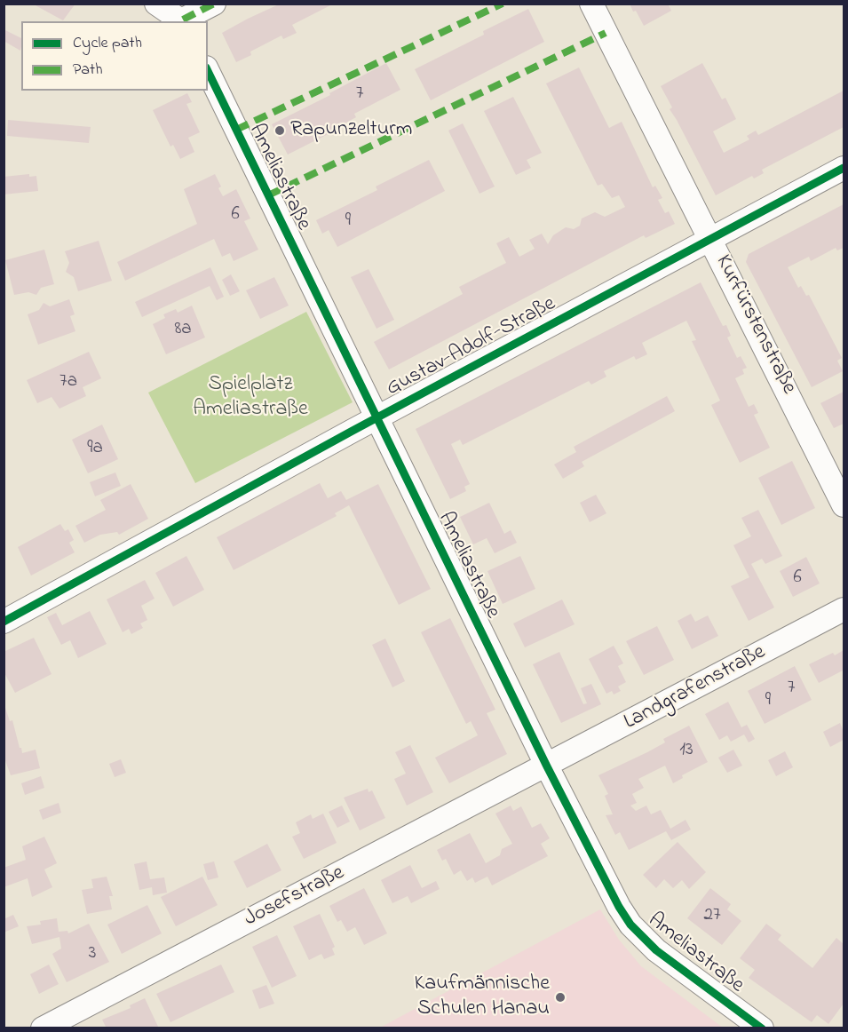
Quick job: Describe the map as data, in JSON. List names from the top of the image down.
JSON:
{
  "streets": {
    "street": [
      "Ameliastraße",
      "Kurfürstenstraße",
      "Gustav-Adolf-Straße",
      "Landgrafenstraße",
      "Josefstraße"
    ]
  },
  "crossings": [
    ["Ameliastraße", "Gustav-Adolf-Straße"],
    ["Ameliastraße", "Landgrafenstraße"],
    ["Ameliastraße", "Josefstraße"],
    ["Kurfürstenstraße", "Gustav-Adolf-Straße"],
    ["Landgrafenstraße", "Josefstraße"]
  ],
  "parks": ["Spielplatz Ameliastraße"],
  "places": ["Rapunzelturm", "Kaufmännische Schulen Hanau"],
  "house_numbers": [
    "7",
    "6",
    "9",
    "8a",
    "7a",
    "9a",
    "6",
    "7",
    "9",
    "13",
    "27",
    "3"
  ],
  "legend": ["Cycle path", "Path"]
}
